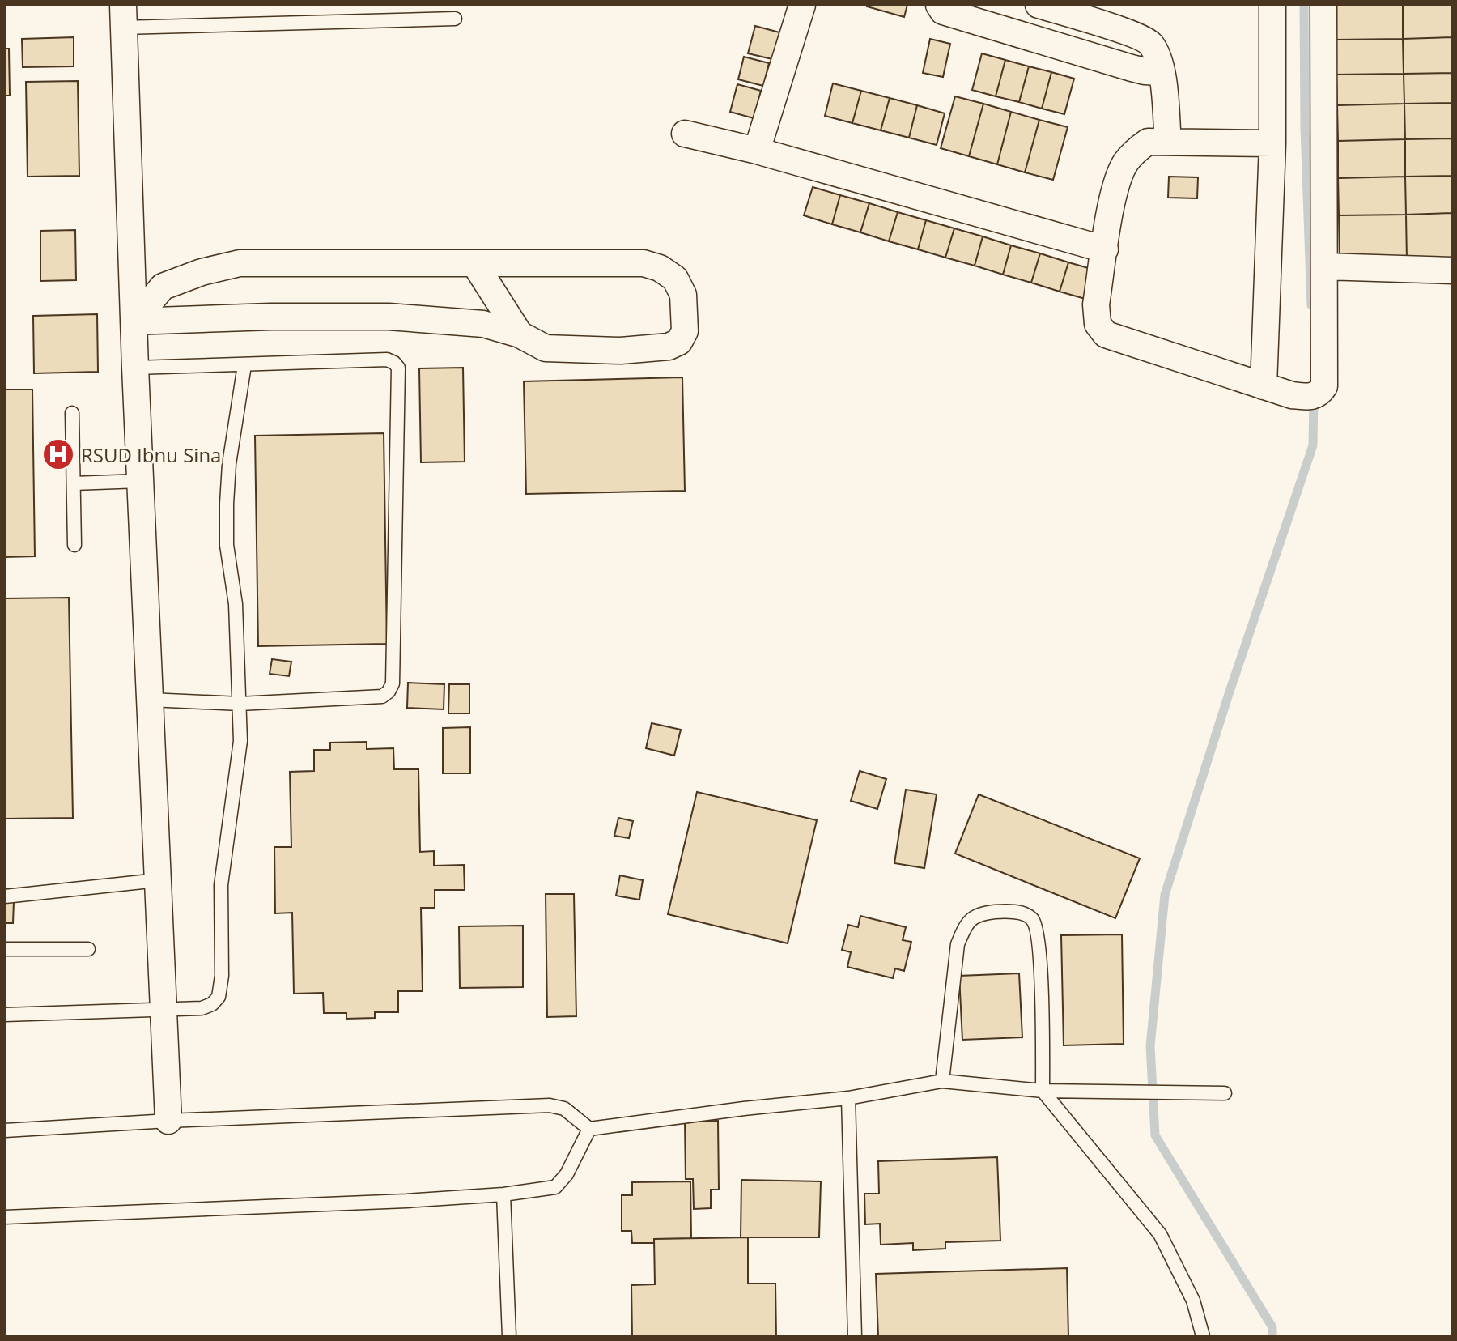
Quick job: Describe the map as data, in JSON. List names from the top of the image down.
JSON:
{
  "places": {
    "hospital": ["RSUD Ibnu Sina"]
  }
}
